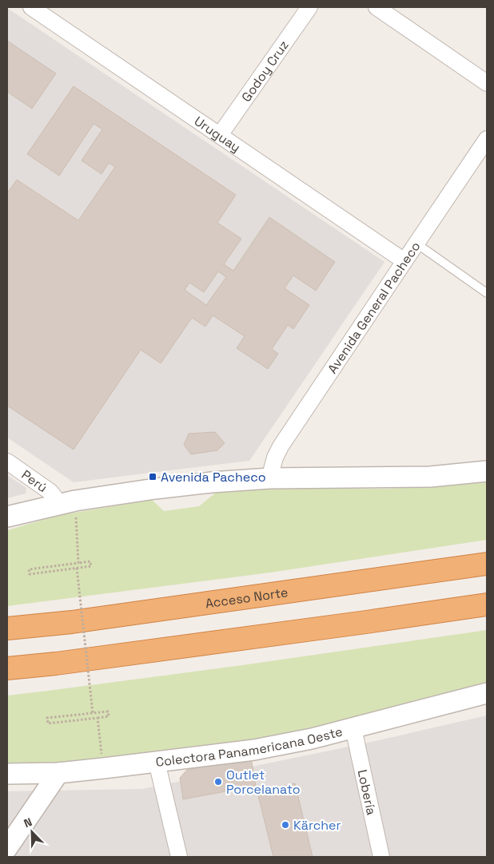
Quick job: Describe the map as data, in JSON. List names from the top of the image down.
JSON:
{
  "streets": {
    "highway": ["Acceso Norte"],
    "street": [
      "Godoy Cruz",
      "Uruguay",
      "Avenida General Pacheco",
      "Perú",
      "Colectora Panamericana Oeste",
      "Lobería"
    ]
  },
  "crossings": [
    ["Godoy Cruz", "Uruguay"],
    ["Uruguay", "Avenida General Pacheco"],
    ["Colectora Panamericana Oeste", "Lobería"]
  ],
  "places": {
    "transit": ["Avenida Pacheco"],
    "other": ["Outlet Porcelanato", "Kärcher"]
  },
  "north": "top left"
}
